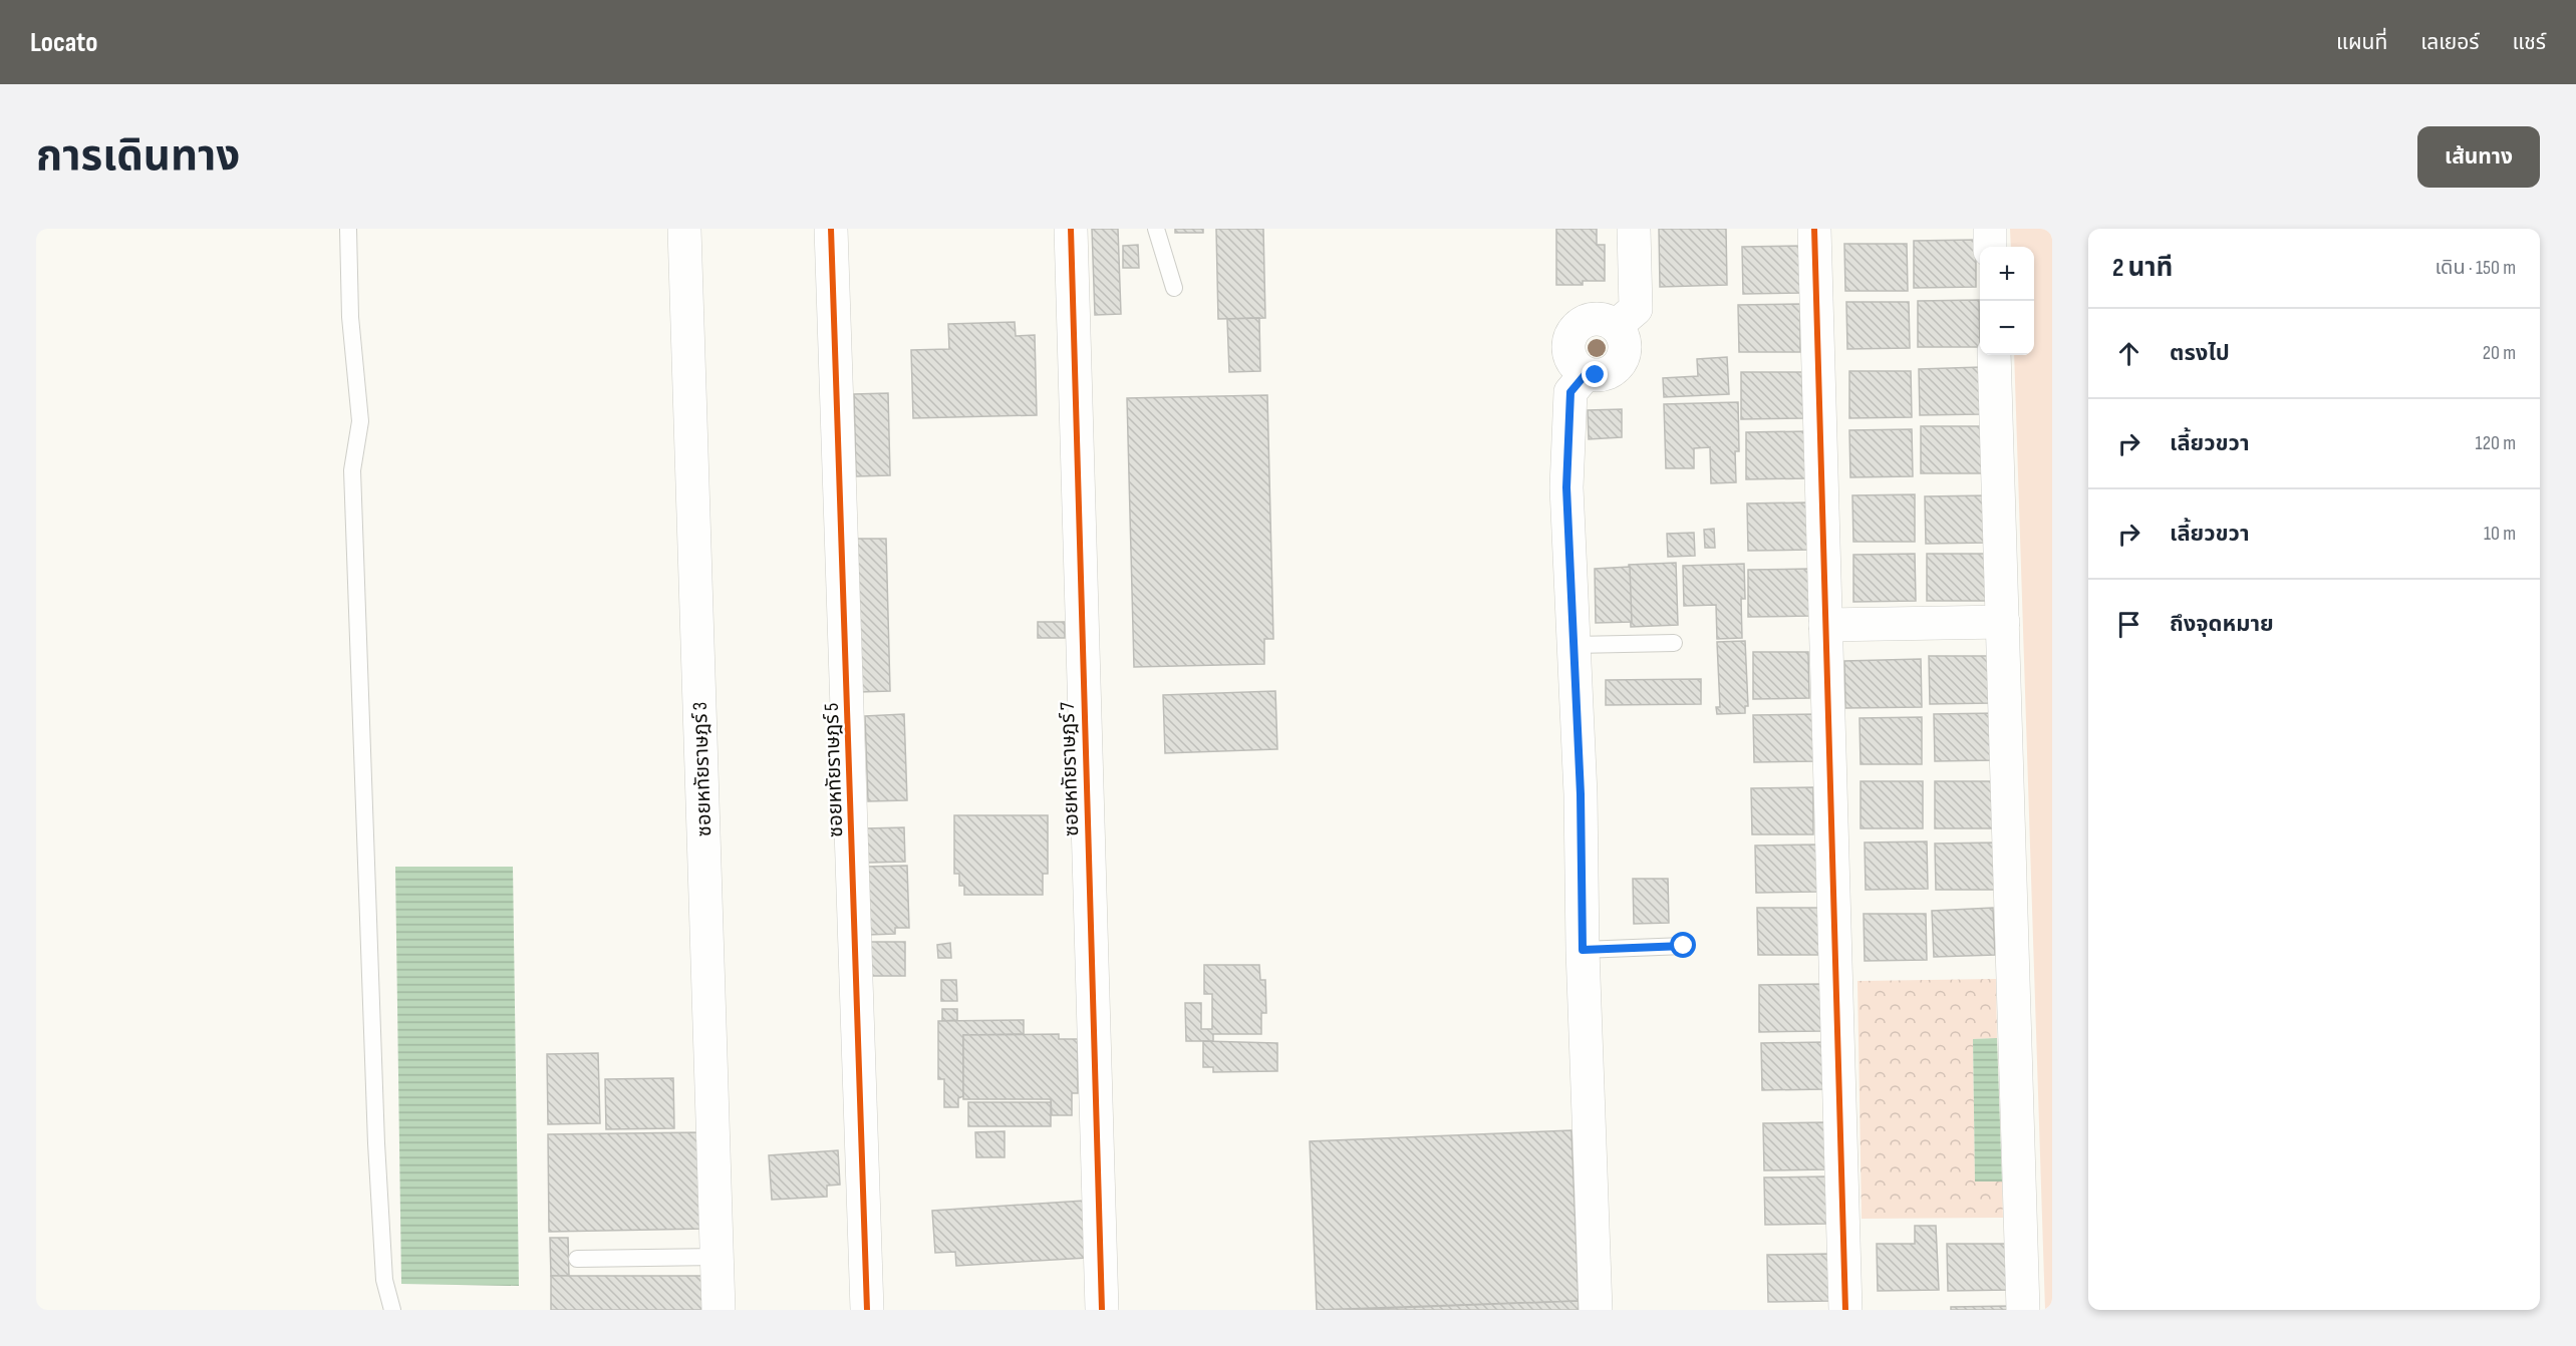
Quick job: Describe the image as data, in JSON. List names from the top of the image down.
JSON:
{
  "streets": {
    "street": ["ซอยหทัยราษฎร์ 3", "ซอยหทัยราษฎร์ 7", "ซอยหทัยราษฎร์ 5"]
  },
  "page": {
    "header": "Locato",
    "nav": ["แผนที่", "เลเยอร์", "แชร์"],
    "title": "การเดินทาง",
    "buttons": "เส้นทาง",
    "heading": ["2 นาที", "เดิน · 150 m"],
    "map_buttons": ["+", "−"],
    "list": [
      ["ตรงไป", "20 m"],
      ["เลี้ยวขวา", "120 m"],
      ["เลี้ยวขวา", "10 m"],
      "ถึงจุดหมาย"
    ]
  }
}
